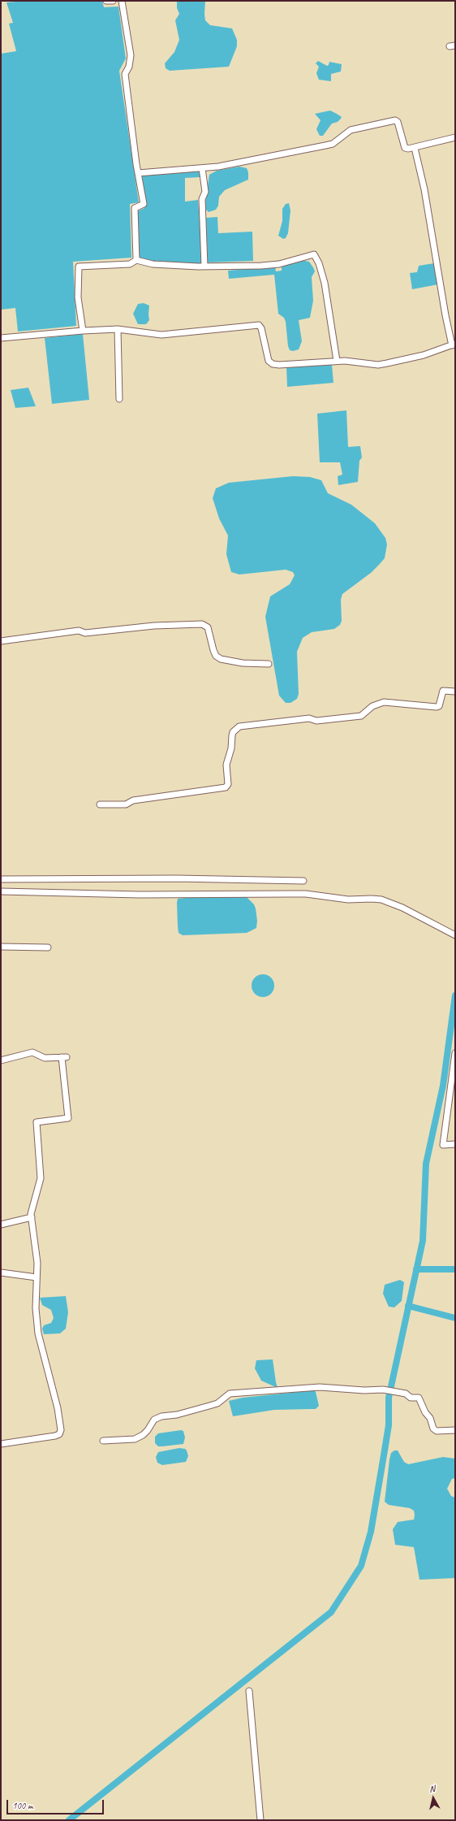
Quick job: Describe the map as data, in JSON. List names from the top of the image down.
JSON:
{
  "scale_bar": "100 m",
  "north": "top"
}
